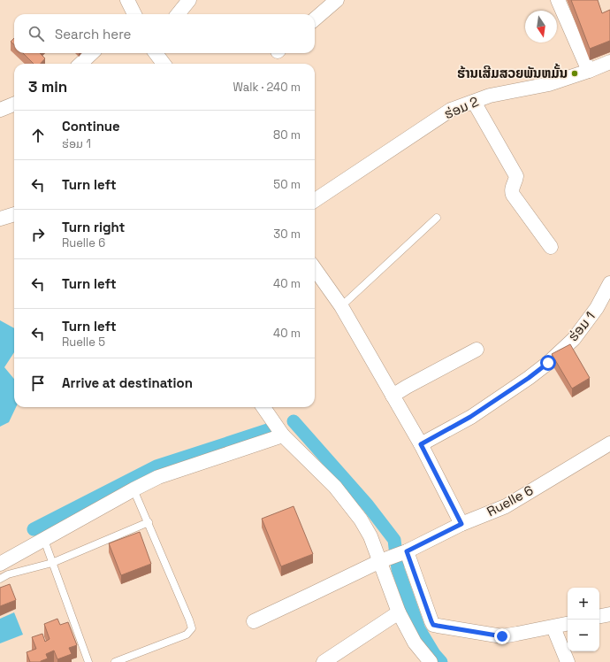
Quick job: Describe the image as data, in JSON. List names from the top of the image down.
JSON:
{
  "streets": {
    "street": ["ຮ່ອມ 2", "ຮ່ອມ 1", "Ruelle 6"]
  },
  "places": ["ຮ້ານເສີມສວຍພັນຫມັ້ນ"],
  "north": "bottom",
  "page": {
    "search": "Search here",
    "heading": ["3 min", "Walk · 240 m"],
    "list": [
      ["Continue", "ຮ່ອມ 1", "80 m"],
      ["Turn left", "50 m"],
      ["Turn right", "Ruelle 6", "30 m"],
      ["Turn left", "40 m"],
      ["Turn left", "Ruelle 5", "40 m"],
      "Arrive at destination"
    ],
    "map_buttons": ["+", "−"]
  }
}
